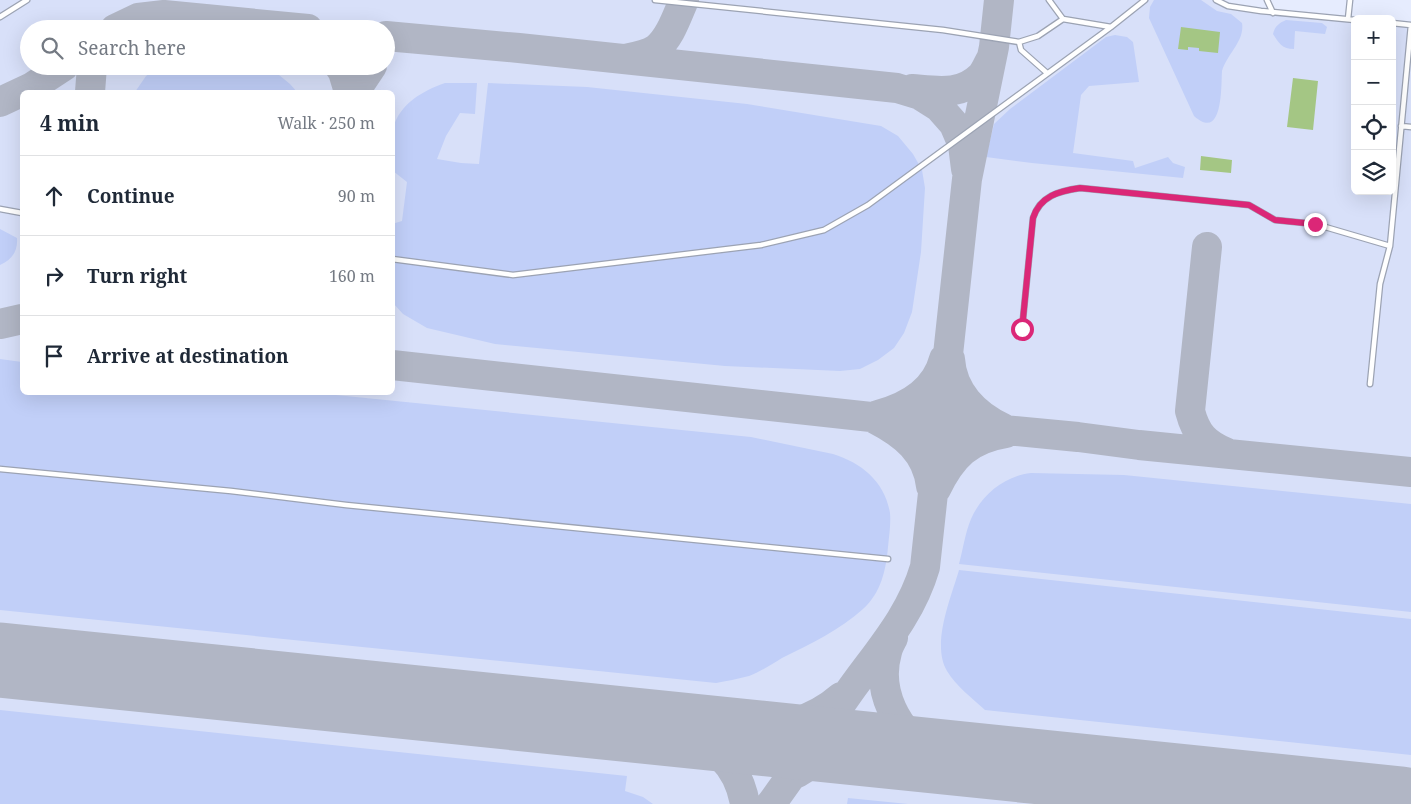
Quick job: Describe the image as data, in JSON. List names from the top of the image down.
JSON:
{
  "page": {
    "map_buttons": ["+", "−"],
    "search": "Search here",
    "heading": ["4 min", "Walk · 250 m"],
    "list": [
      ["Continue", "90 m"],
      ["Turn right", "160 m"],
      "Arrive at destination"
    ]
  }
}
